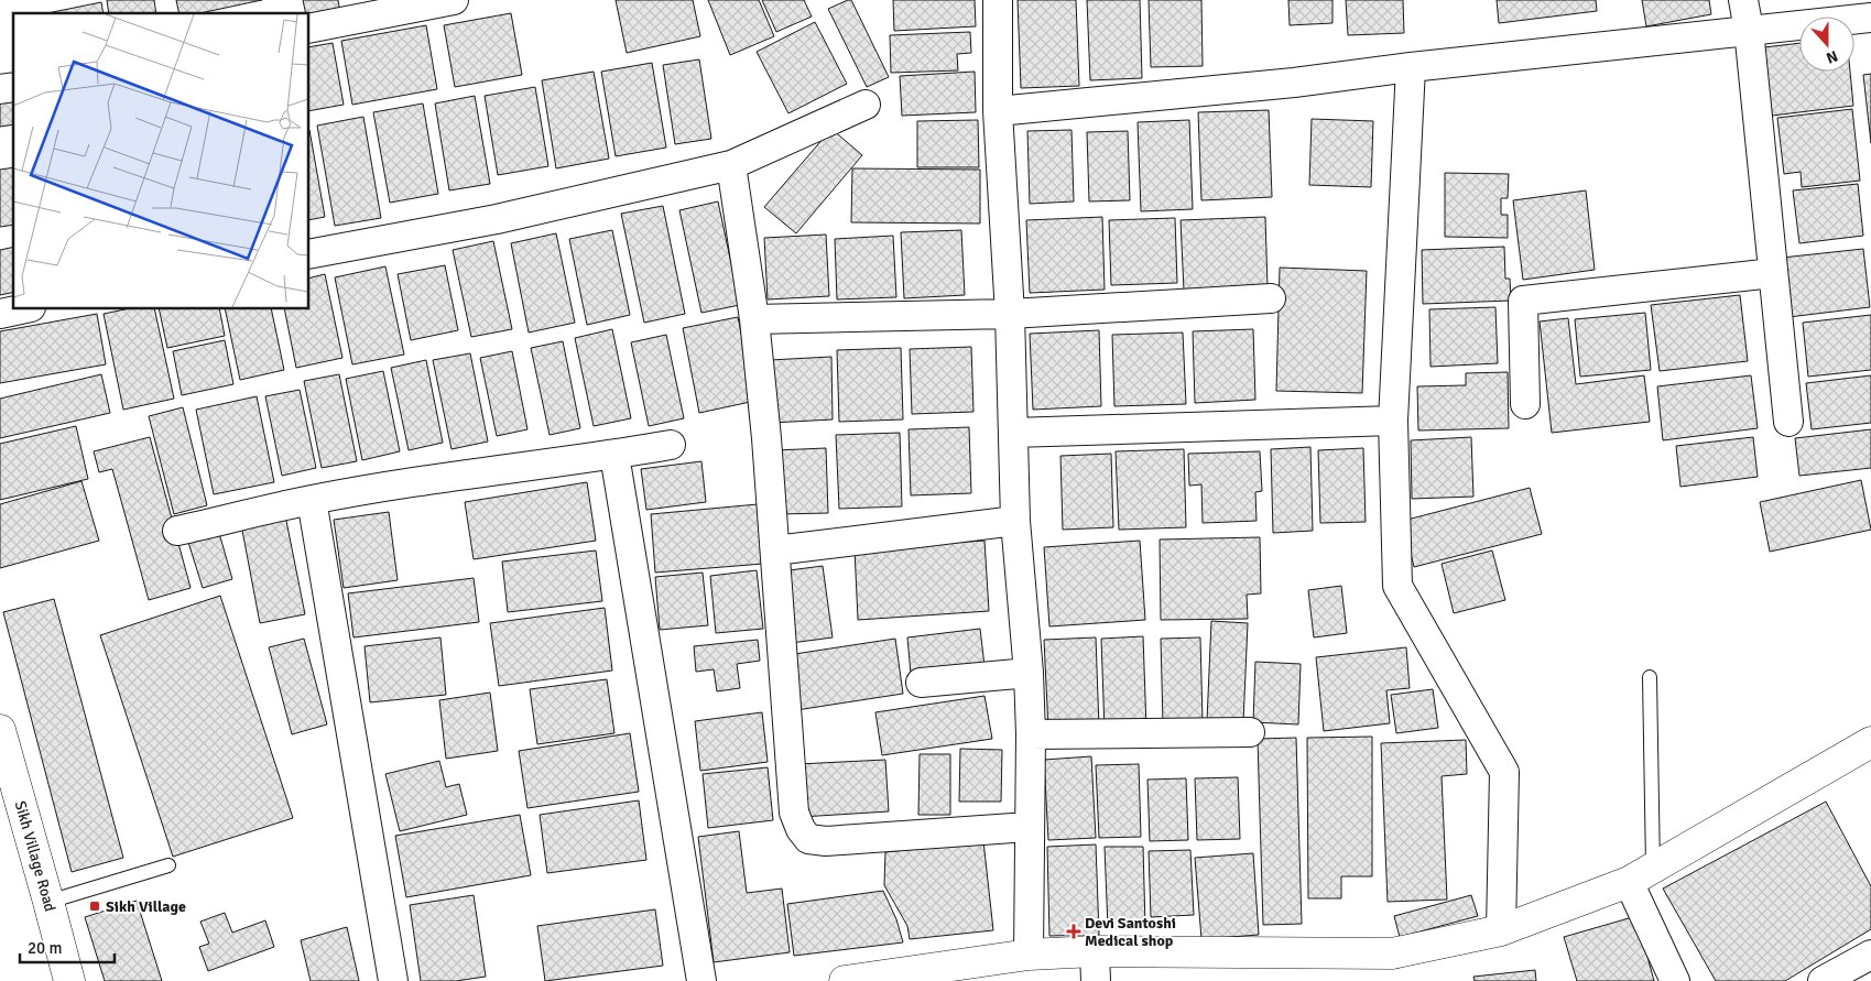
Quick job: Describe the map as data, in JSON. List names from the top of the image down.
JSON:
{
  "streets": {
    "street": ["Sikh Village Road"]
  },
  "places": {
    "transit": ["Sikh Village"],
    "health": ["Devi Santoshi Medical shop"]
  },
  "scale_bar": "20 m",
  "north": "bottom"
}
